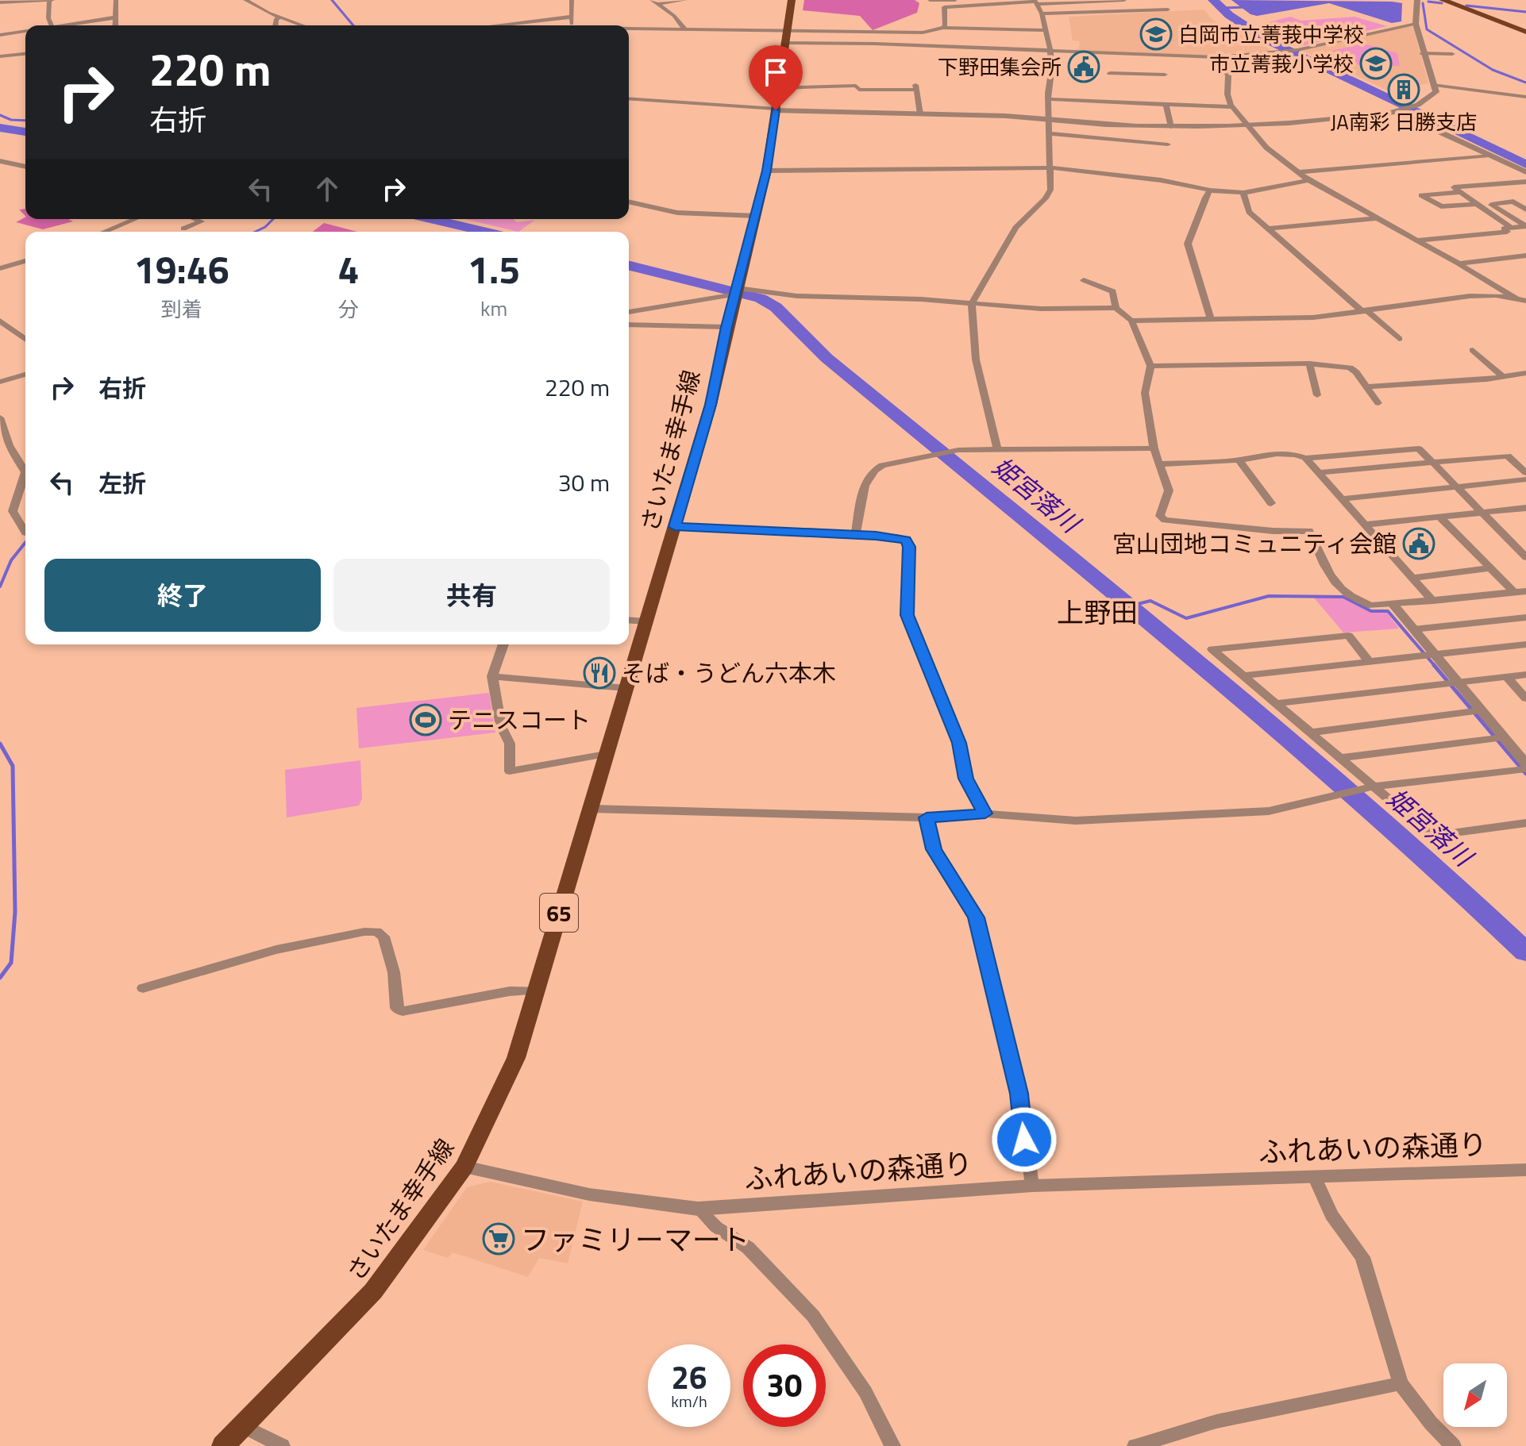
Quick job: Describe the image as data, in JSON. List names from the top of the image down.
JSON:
{
  "streets": {
    "main road": ["さいたま幸手線", "65"],
    "street": ["ふれあいの森通り"]
  },
  "crossings": [
    ["さいたま幸手線", "ふれあいの森通り"]
  ],
  "districts": ["上野田"],
  "water": ["姫宮落川"],
  "places": {
    "school or university": ["白岡市立菁莪中学校", "市立菁莪小学校"],
    "public building": ["下野田集会所", "宮山団地コミュニティ会館"],
    "building": ["JA南彩 日勝支店"],
    "restaurant": ["そば・うどん六本木"],
    "sports": ["テニスコート"],
    "supermarket": ["ファミリーマート"]
  },
  "north": "bottom left",
  "page": {
    "turn": ["220 m", "右折"],
    "eta": [
      "19:46",
      "到着",
      "4",
      "分",
      "1.5",
      "km"
    ],
    "list": [
      {
        "name": "右折",
        "value": "220 m"
      },
      {
        "name": "左折",
        "value": "30 m"
      }
    ],
    "buttons": ["終了", "共有"],
    "speed": "26 km/h",
    "limit": "30"
  }
}
